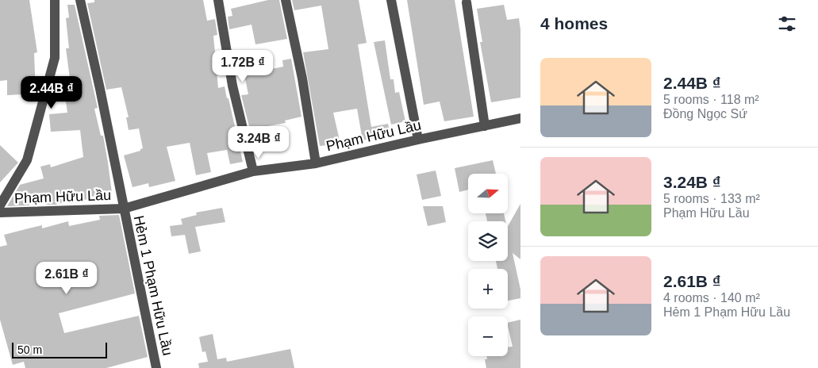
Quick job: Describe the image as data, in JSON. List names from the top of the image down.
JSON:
{
  "streets": {
    "street": ["Phạm Hữu Lầu", "Hẻm 1 Phạm Hữu Lầu"]
  },
  "crossings": [
    ["Phạm Hữu Lầu", "Hẻm 1 Phạm Hữu Lầu"]
  ],
  "scale_bar": "50 m",
  "north": "right",
  "page": {
    "heading": "4 homes",
    "list": [
      {
        "name": "2.44B ₫",
        "note": "5 rooms · 118 m² · Đồng Ngọc Sứ"
      },
      {
        "name": "3.24B ₫",
        "note": "5 rooms · 133 m² · Phạm Hữu Lầu"
      },
      {
        "name": "2.61B ₫",
        "note": "4 rooms · 140 m² · Hẻm 1 Phạm Hữu Lầu"
      }
    ],
    "price": [
      "1.72B ₫",
      "2.44B ₫",
      "3.24B ₫",
      "2.61B ₫"
    ],
    "map_buttons": ["+", "−"],
    "scale": "50 m"
  }
}
